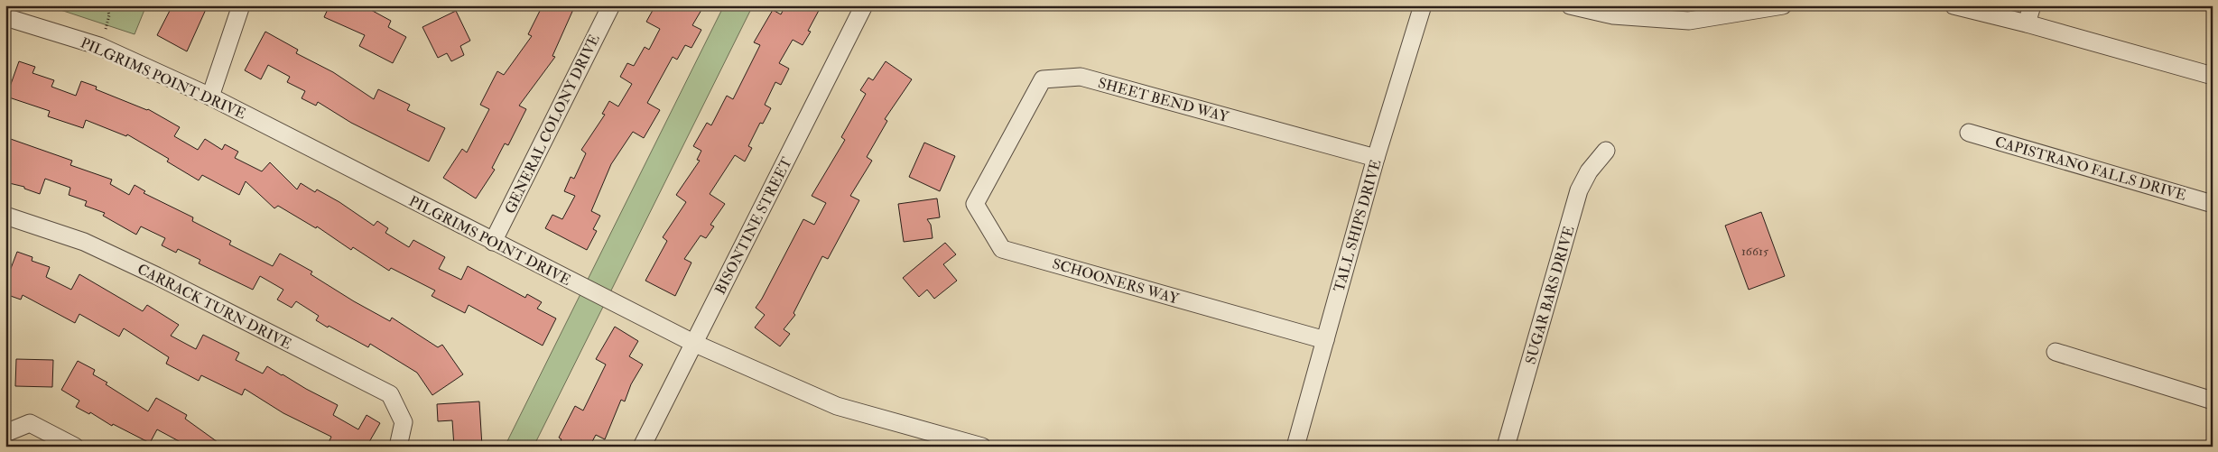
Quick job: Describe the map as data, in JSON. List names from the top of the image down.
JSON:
{
  "streets": {
    "street": [
      "PILGRIMS POINT DRIVE",
      "SHEET BEND WAY",
      "GENERAL COLONY DRIVE",
      "CAPISTRANO FALLS DRIVE",
      "BISONTINE STREET",
      "TALL SHIPS DRIVE",
      "SCHOONERS WAY",
      "SUGAR BARS DRIVE",
      "CARRACK TURN DRIVE"
    ]
  },
  "crossings": [
    ["PILGRIMS POINT DRIVE", "GENERAL COLONY DRIVE"],
    ["PILGRIMS POINT DRIVE", "BISONTINE STREET"],
    ["SHEET BEND WAY", "TALL SHIPS DRIVE"],
    ["SHEET BEND WAY", "SCHOONERS WAY"],
    ["TALL SHIPS DRIVE", "SCHOONERS WAY"]
  ],
  "house_numbers": ["16615"]
}
